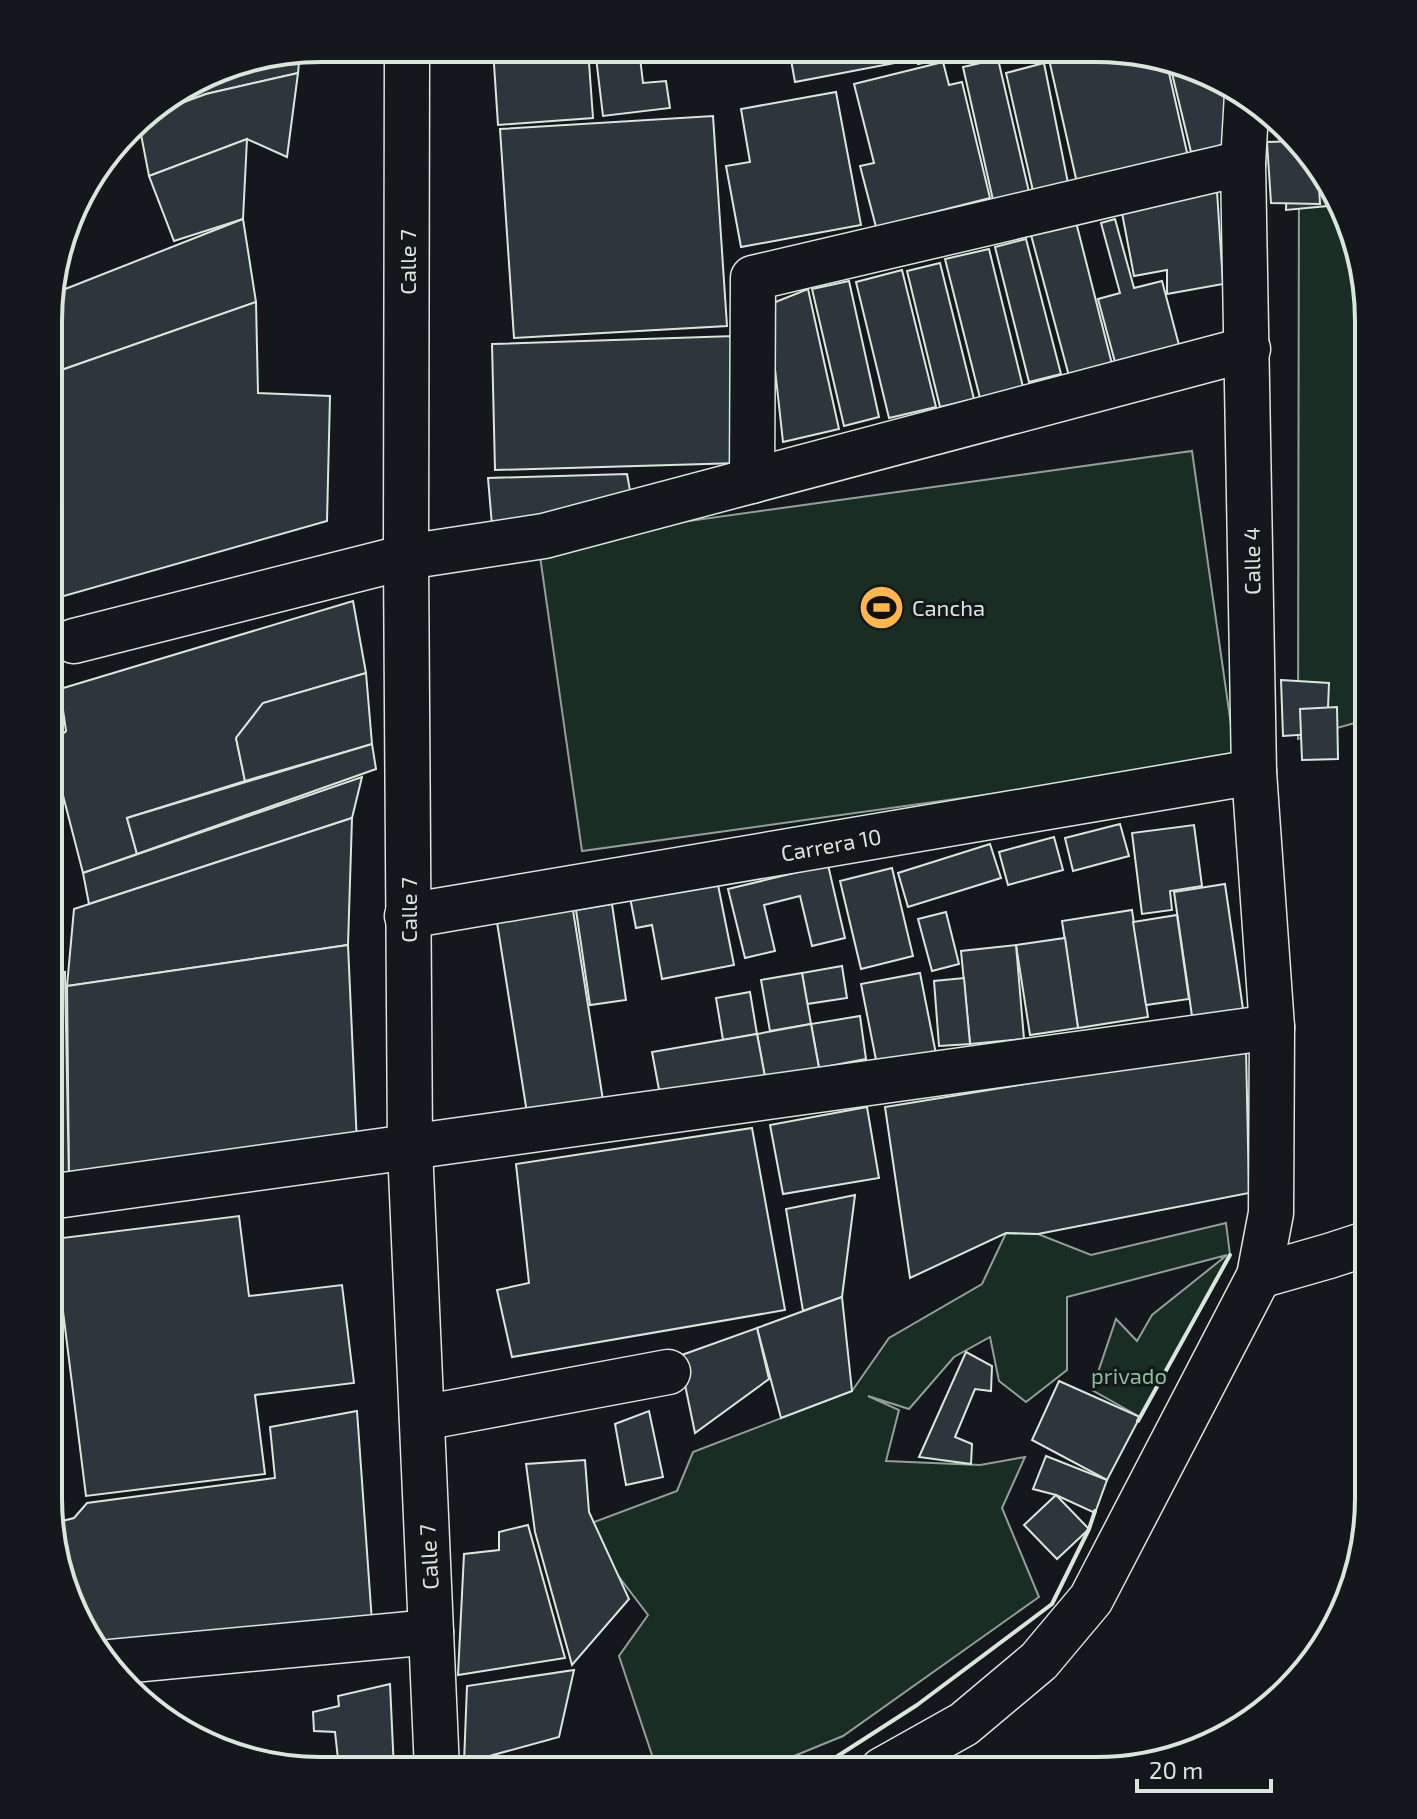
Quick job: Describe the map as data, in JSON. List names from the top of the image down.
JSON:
{
  "streets": {
    "street": ["Calle 7", "Calle 4", "Carrera 10"]
  },
  "crossings": [
    ["Calle 7", "Carrera 10"],
    ["Calle 4", "Carrera 10"]
  ],
  "parks": ["privado"],
  "places": {
    "sports": ["Cancha"]
  },
  "scale_bar": "20 m"
}
